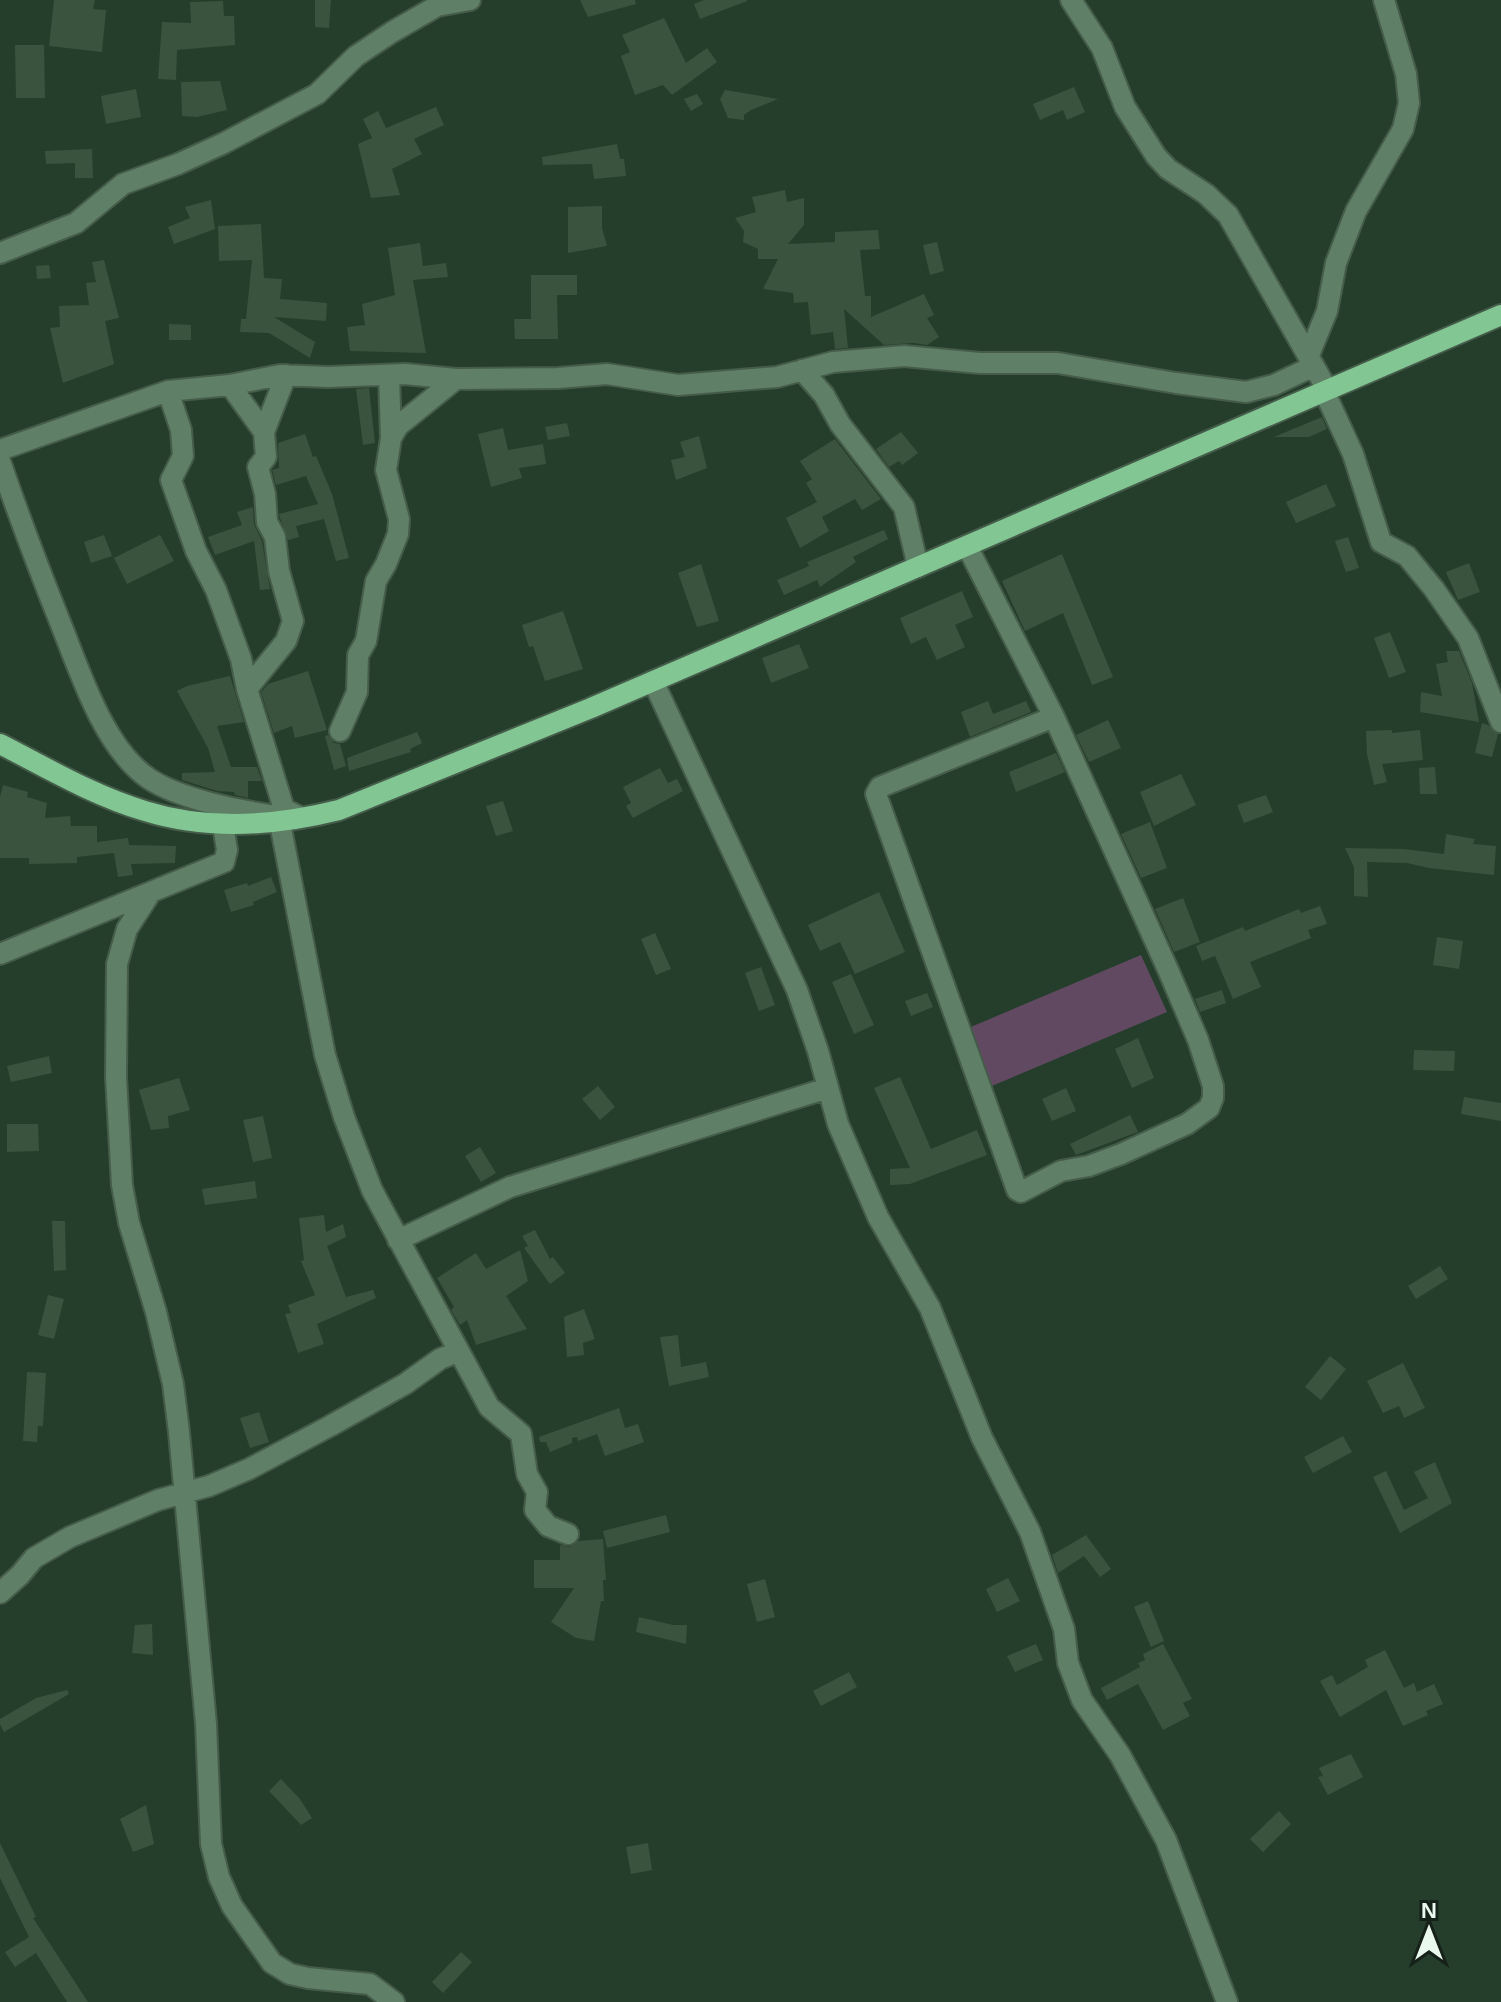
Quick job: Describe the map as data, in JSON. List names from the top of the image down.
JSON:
{
  "north": "top"
}
